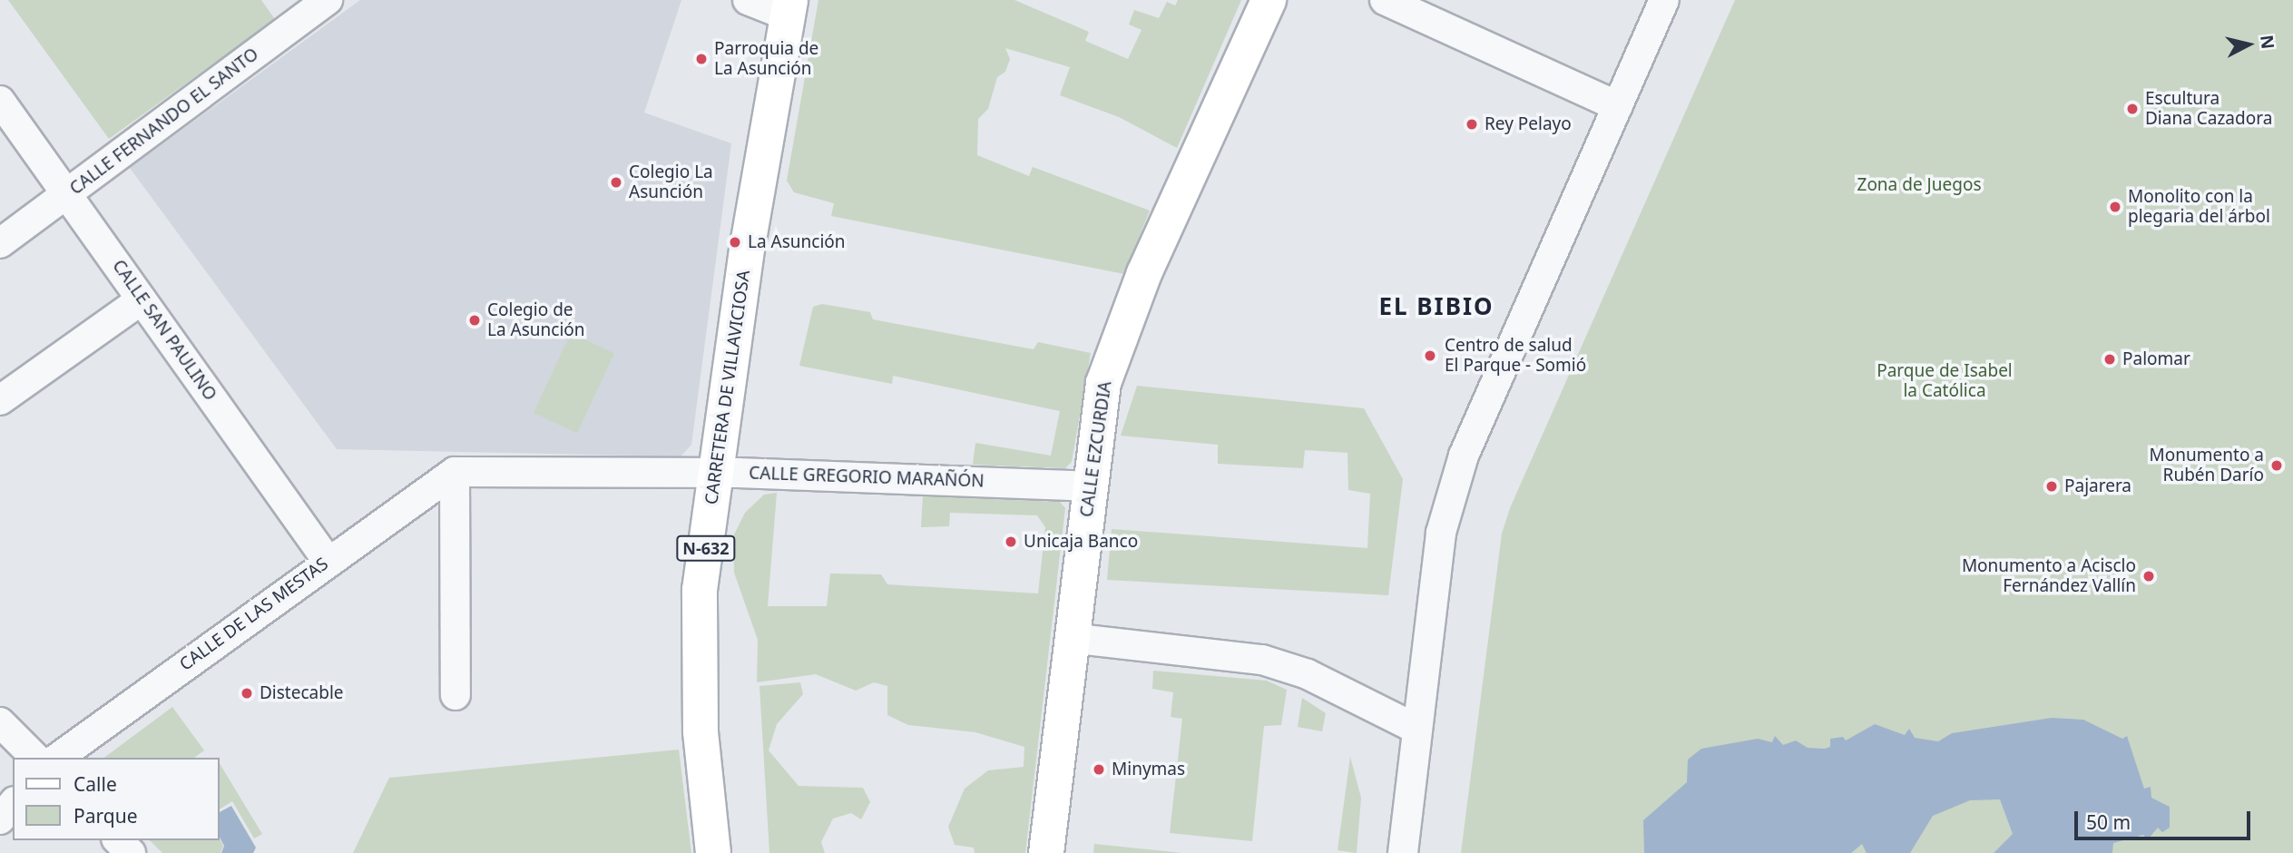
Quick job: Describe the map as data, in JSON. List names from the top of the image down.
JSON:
{
  "streets": {
    "main road": ["CARRETERA DE VILLAVICIOSA", "CALLE EZCURDIA", "N-632"],
    "street": [
      "CALLE FERNANDO EL SANTO",
      "CALLE SAN PAULINO",
      "CALLE GREGORIO MARAÑÓN",
      "CALLE DE LAS MESTAS"
    ]
  },
  "crossings": [
    ["CALLE FERNANDO EL SANTO", "CALLE SAN PAULINO"],
    ["CALLE SAN PAULINO", "CALLE DE LAS MESTAS"],
    ["CARRETERA DE VILLAVICIOSA", "CALLE GREGORIO MARAÑÓN"],
    ["CALLE EZCURDIA", "CALLE GREGORIO MARAÑÓN"],
    ["CALLE GREGORIO MARAÑÓN", "CALLE DE LAS MESTAS"]
  ],
  "districts": ["EL BIBIO"],
  "parks": ["Zona de Juegos", "Parque de Isabel la Católica"],
  "places": [
    "Parroquia de La Asunción",
    "Escultura Diana Cazadora",
    "Rey Pelayo",
    "Colegio La Asunción",
    "Monolito con la plegaria del árbol",
    "La Asunción",
    "Colegio de La Asunción",
    "Centro de salud El Parque - Somió",
    "Palomar",
    "Monumento a Rubén Darío",
    "Pajarera",
    "Unicaja Banco",
    "Monumento a Acisclo Fernández Vallín",
    "Distecable",
    "Minymas"
  ],
  "legend": ["Calle", "Parque"],
  "scale_bar": "50 m",
  "north": "right"
}
